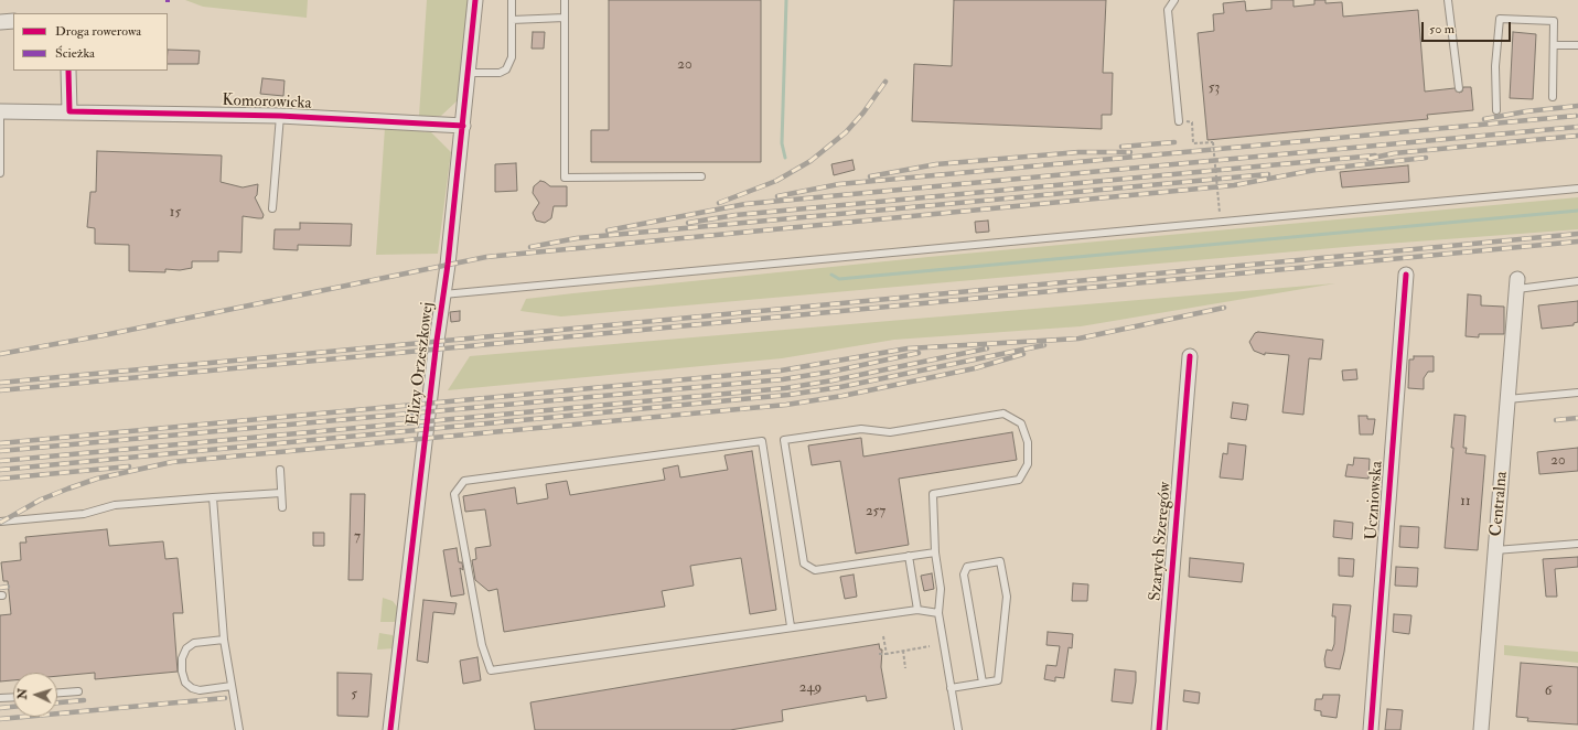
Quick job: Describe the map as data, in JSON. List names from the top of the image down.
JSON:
{
  "streets": {
    "street": [
      "Komorowicka",
      "Elizy Orzeszkowej",
      "Uczniowska",
      "Centralna",
      "Szarych Szeregów"
    ]
  },
  "crossings": [
    ["Komorowicka", "Elizy Orzeszkowej"]
  ],
  "house_numbers": [
    "20",
    "53",
    "15",
    "20",
    "11",
    "257",
    "7",
    "249",
    "6",
    "5"
  ],
  "legend": ["Droga rowerowa", "Ścieżka"],
  "scale_bar": "50 m",
  "north": "left"
}
